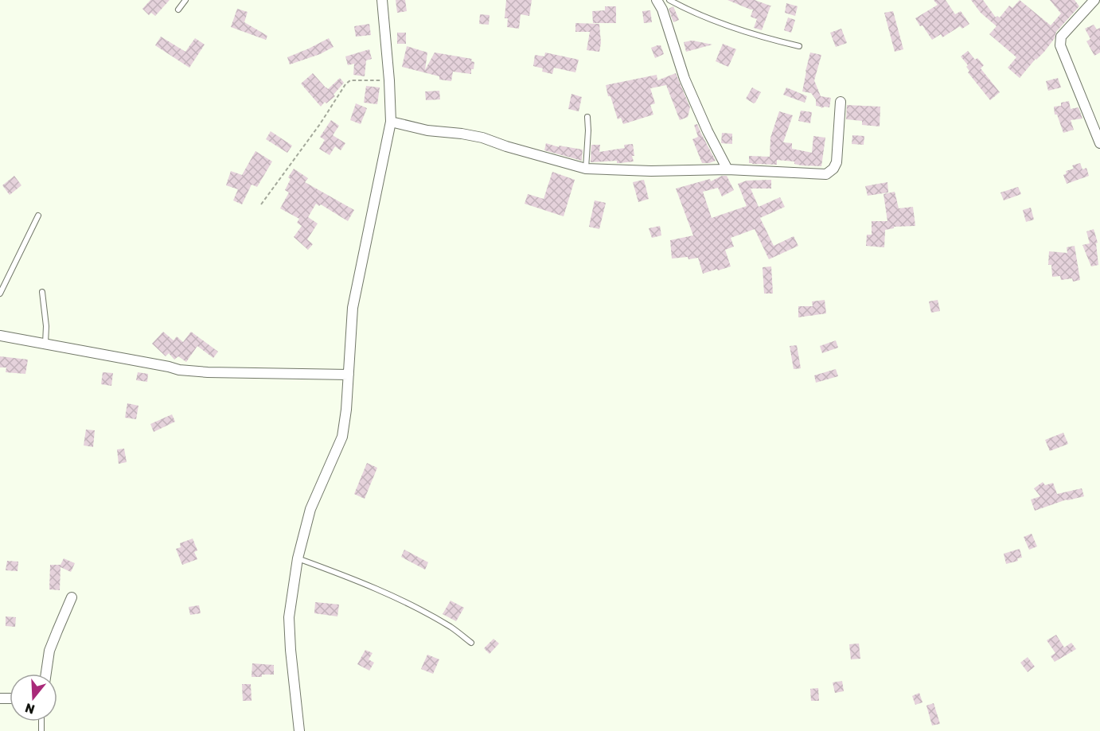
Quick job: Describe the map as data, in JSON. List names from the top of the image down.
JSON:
{
  "north": "bottom"
}
